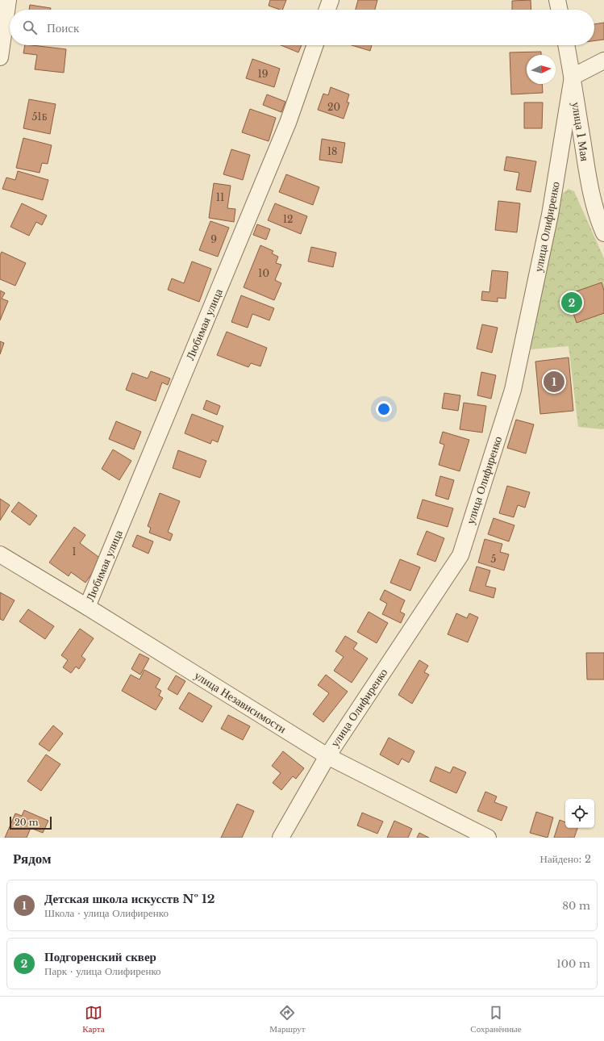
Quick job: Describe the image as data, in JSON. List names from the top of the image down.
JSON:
{
  "streets": {
    "street": [
      "улица 1 Мая",
      "улица Олифиренко",
      "Любимая улица",
      "улица Независимости"
    ]
  },
  "crossings": [
    ["улица 1 Мая", "улица Олифиренко"],
    ["улица Олифиренко", "улица Независимости"],
    ["Любимая улица", "улица Независимости"]
  ],
  "house_numbers": [
    "19",
    "20",
    "51Б",
    "18",
    "11",
    "12",
    "9",
    "10",
    "1",
    "5"
  ],
  "scale_bar": "20 m",
  "north": "right",
  "page": {
    "search": "Поиск",
    "pins": ["2", "1"],
    "scale": "20 m",
    "heading": ["Рядом", "Найдено: 2"],
    "list": [
      {
        "mark": "1",
        "name": "Детская школа искусств № 12",
        "note": "Школа · улица Олифиренко",
        "value": "80 m"
      },
      {
        "mark": "2",
        "name": "Подгоренский сквер",
        "note": "Парк · улица Олифиренко",
        "value": "100 m"
      }
    ],
    "nav": ["Карта", "Маршрут", "Сохранённые"]
  }
}
